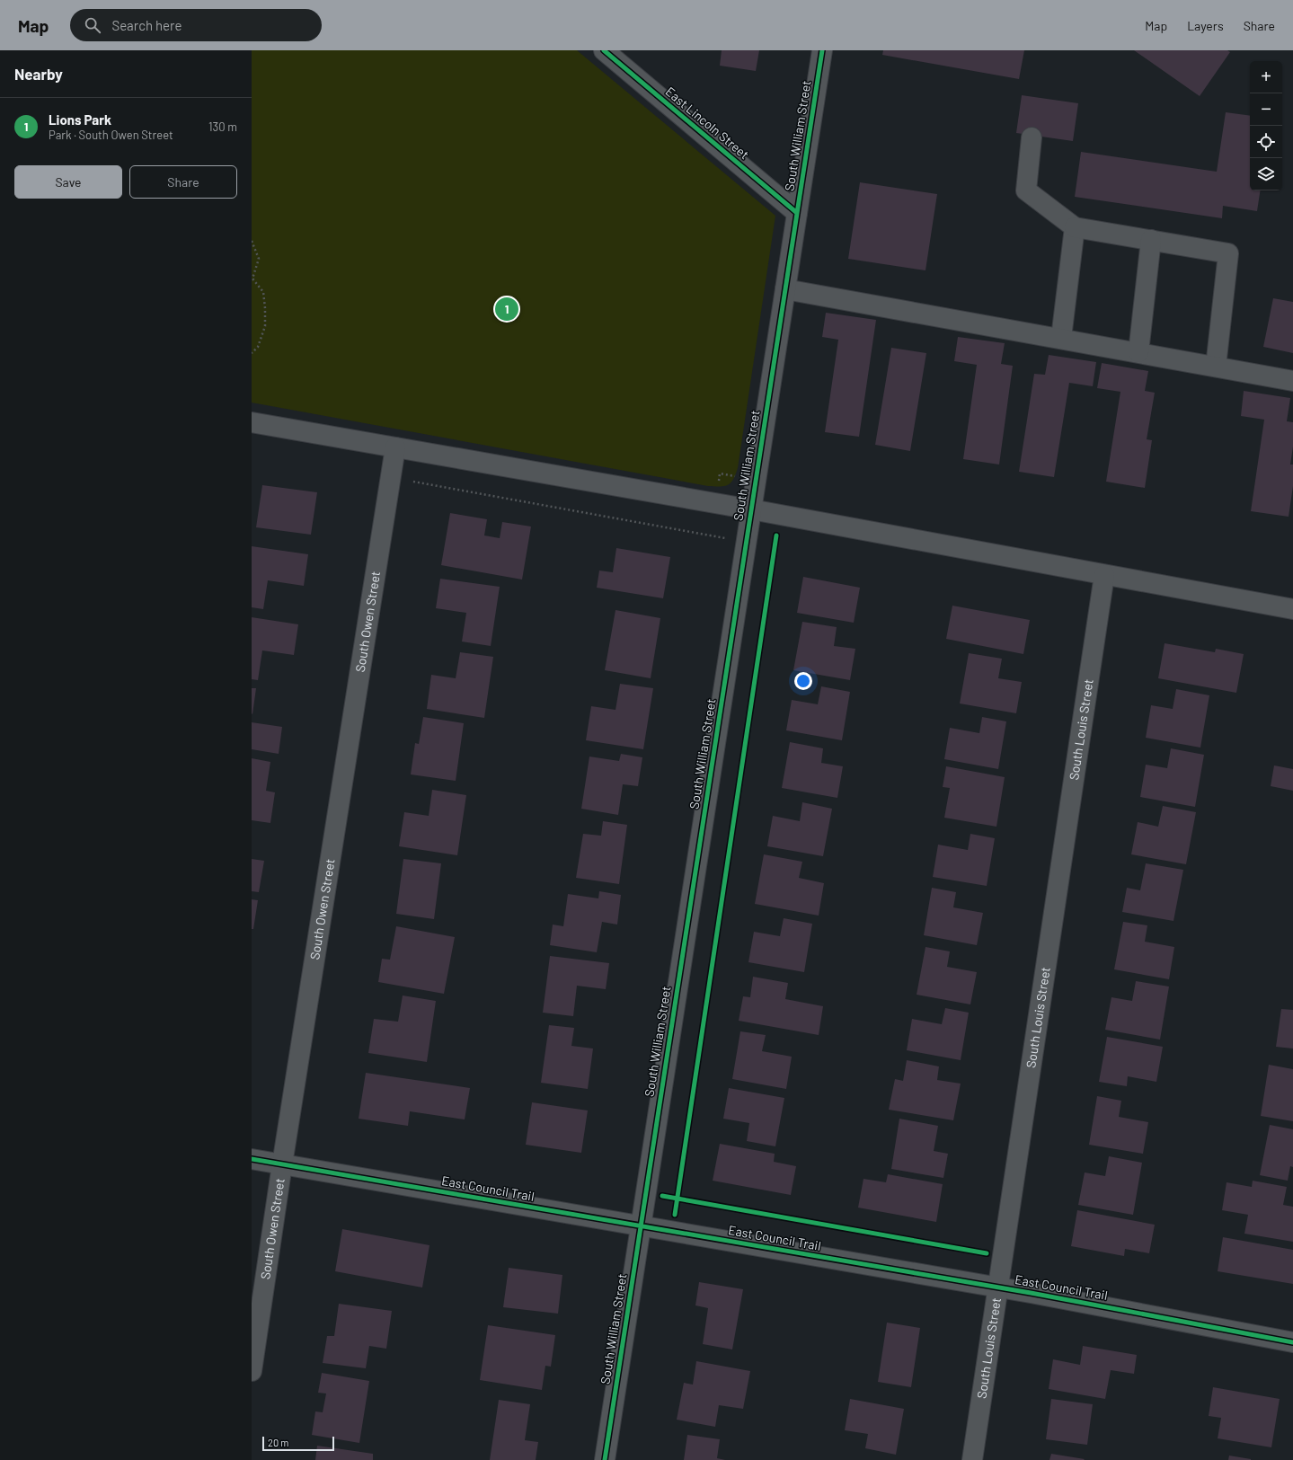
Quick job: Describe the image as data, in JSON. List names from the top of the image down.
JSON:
{
  "streets": {
    "street": [
      "East Lincoln Street",
      "South William Street",
      "South Owen Street",
      "South Louis Street",
      "East Council Trail"
    ]
  },
  "crossings": [
    ["East Lincoln Street", "South William Street"],
    ["South William Street", "East Council Trail"],
    ["South Owen Street", "East Council Trail"],
    ["South Louis Street", "East Council Trail"]
  ],
  "scale_bar": "20 m",
  "page": {
    "header": "Map",
    "search": "Search here",
    "nav": ["Map", "Layers", "Share"],
    "heading": "Nearby",
    "map_buttons": ["+", "−"],
    "list": [
      {
        "mark": "1",
        "name": "Lions Park",
        "note": "Park · South Owen Street",
        "value": "130 m"
      }
    ],
    "buttons": ["Save", "Share"],
    "pins": "1",
    "scale": "20 m"
  }
}
